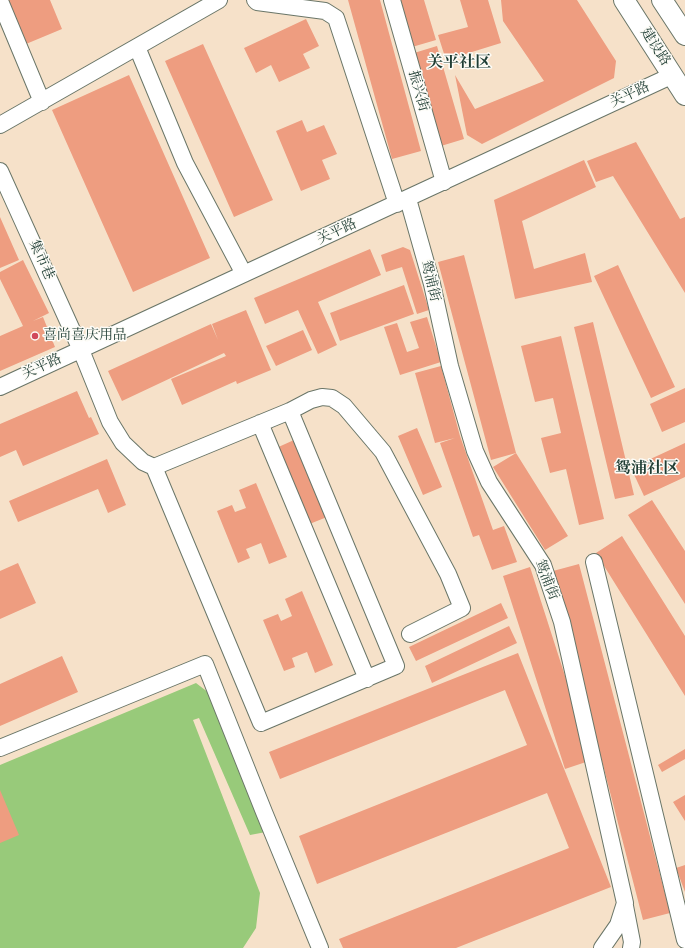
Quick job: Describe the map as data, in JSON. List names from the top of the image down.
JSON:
{
  "streets": {
    "main road": ["建设路"],
    "street": [
      "振兴街",
      "关平路",
      "集市巷",
      "鸳浦街"
    ]
  },
  "crossings": [
    ["建设路", "关平路"],
    ["振兴街", "关平路"],
    ["关平路", "集市巷"],
    ["关平路", "鸳浦街"]
  ],
  "districts": ["关平社区", "鸳浦社区"],
  "places": ["喜尚喜庆用品"]
}
